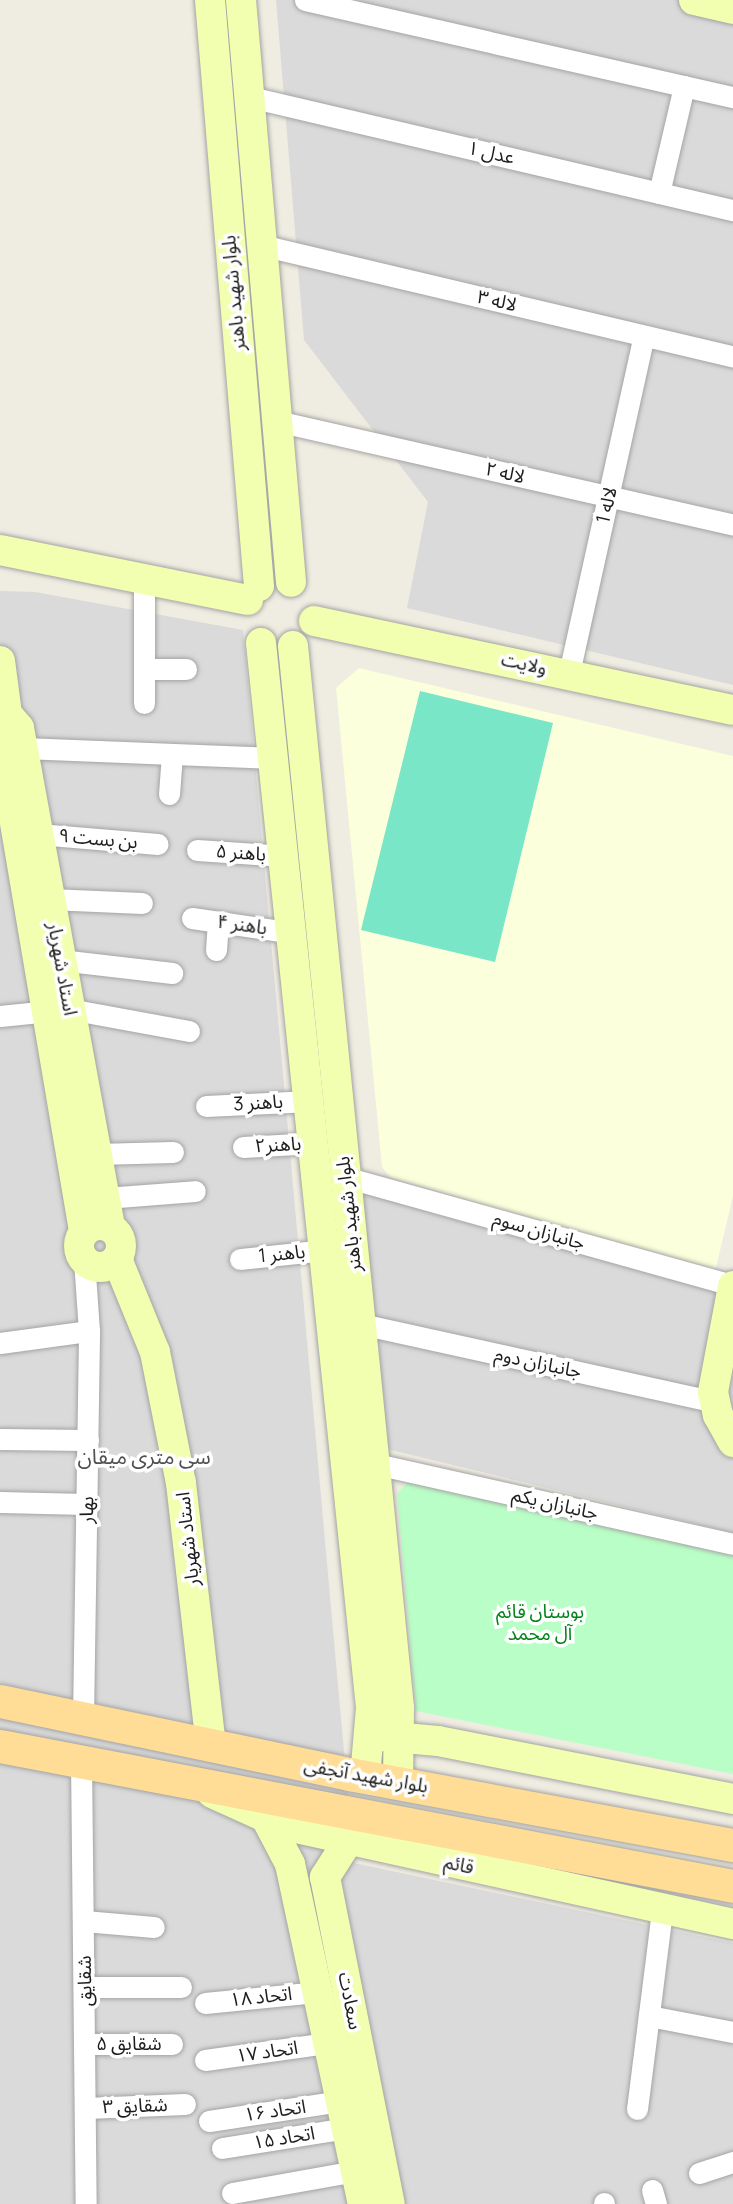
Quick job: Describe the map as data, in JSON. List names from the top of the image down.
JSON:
{
  "streets": {
    "main road": [
      "بلوار شهید باهنر",
      "ولایت",
      "استاد شهریار",
      "بلوار شهید آنجفی",
      "قائم",
      "سعادت"
    ],
    "street": [
      "عدل ۱",
      "لاله ۳",
      "لاله ۲",
      "لاله 1",
      "بن بست ۹",
      "باهنر ۵",
      "باهنر ۴",
      "باهنر 3",
      "باهنر۲",
      "جانبازان سوم",
      "باهنر 1",
      "جانبازان دوم",
      "جانبازان یکم",
      "بهار",
      "شقایق",
      "اتحاد ۱۸",
      "شقایق ۵",
      "اتحاد ۱۷",
      "شقایق ۳",
      "اتحاد ۱۶",
      "اتحاد ۱۵"
    ]
  },
  "crossings": [
    ["عدل ۱", "بلوار شهید باهنر"],
    ["بلوار شهید باهنر", "لاله ۳"],
    ["بلوار شهید باهنر", "لاله ۲"],
    ["بلوار شهید باهنر", "ولایت"],
    ["بلوار شهید باهنر", "باهنر ۵"],
    ["بلوار شهید باهنر", "باهنر ۴"],
    ["بلوار شهید باهنر", "باهنر 3"],
    ["بلوار شهید باهنر", "باهنر۲"],
    ["بلوار شهید باهنر", "جانبازان سوم"],
    ["بلوار شهید باهنر", "باهنر 1"],
    ["بلوار شهید باهنر", "جانبازان دوم"],
    ["بلوار شهید باهنر", "جانبازان یکم"],
    ["بلوار شهید باهنر", "بلوار شهید آنجفی"],
    ["لاله ۳", "لاله 1"],
    ["لاله ۲", "لاله 1"],
    ["لاله 1", "ولایت"],
    ["بن بست ۹", "استاد شهریار"],
    ["استاد شهریار", "بهار"],
    ["استاد شهریار", "بلوار شهید آنجفی"],
    ["بهار", "بلوار شهید آنجفی"],
    ["بلوار شهید آنجفی", "قائم"],
    ["بلوار شهید آنجفی", "شقایق"],
    ["قائم", "سعادت"],
    ["شقایق", "شقایق ۵"],
    ["شقایق", "شقایق ۳"],
    ["اتحاد ۱۸", "سعادت"],
    ["سعادت", "اتحاد ۱۷"],
    ["سعادت", "اتحاد ۱۶"],
    ["سعادت", "اتحاد ۱۵"],
    ["اتحاد ۱۶", "اتحاد ۱۵"]
  ],
  "districts": ["سی متری میقان"],
  "parks": ["بوستان قائم آل محمد"]
}
